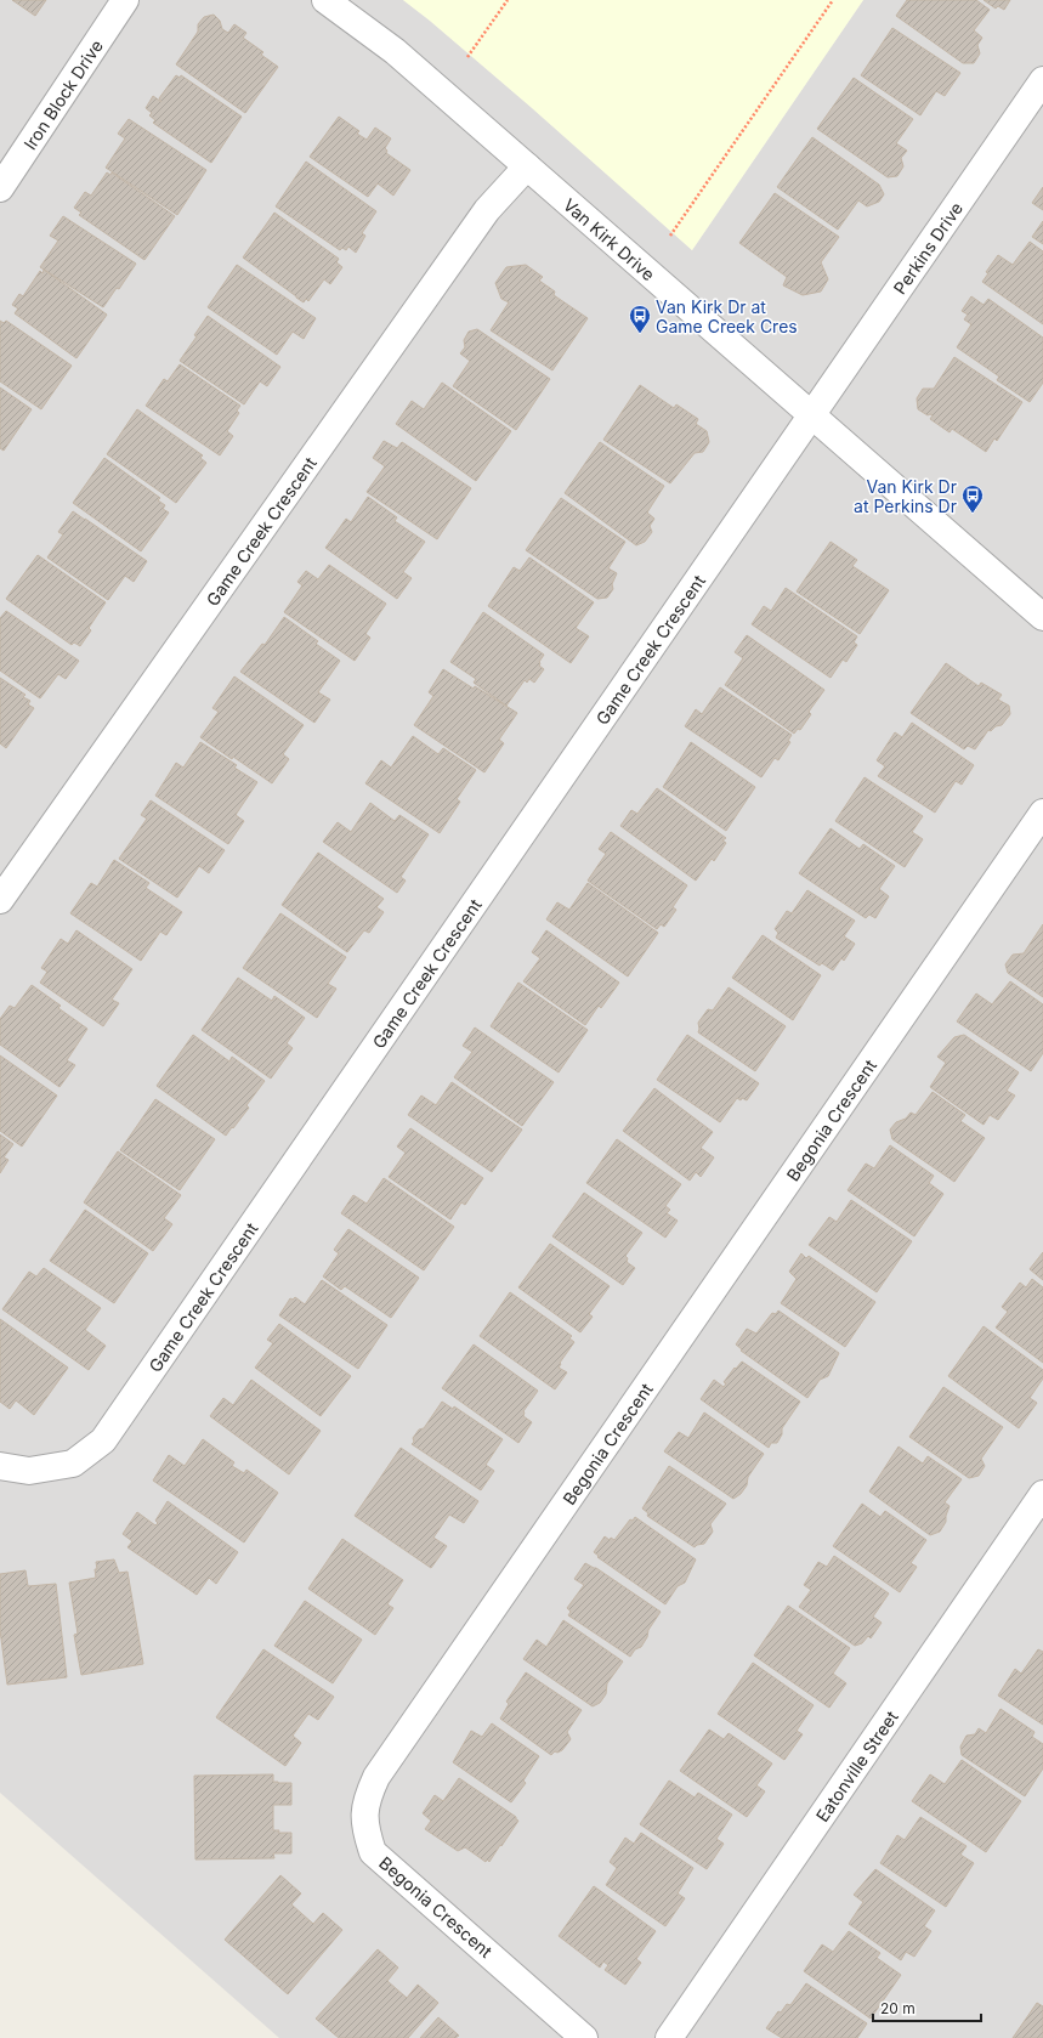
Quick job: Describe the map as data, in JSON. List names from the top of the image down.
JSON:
{
  "streets": {
    "street": [
      "Iron Block Drive",
      "Van Kirk Drive",
      "Perkins Drive",
      "Game Creek Crescent",
      "Begonia Crescent",
      "Eatonville Street"
    ]
  },
  "crossings": [
    ["Van Kirk Drive", "Perkins Drive"],
    ["Van Kirk Drive", "Game Creek Crescent"],
    ["Perkins Drive", "Game Creek Crescent"]
  ],
  "places": {
    "bus stop": ["Van Kirk Dr at Game Creek Cres", "Van Kirk Dr at Perkins Dr"]
  },
  "scale_bar": "20 m"
}
